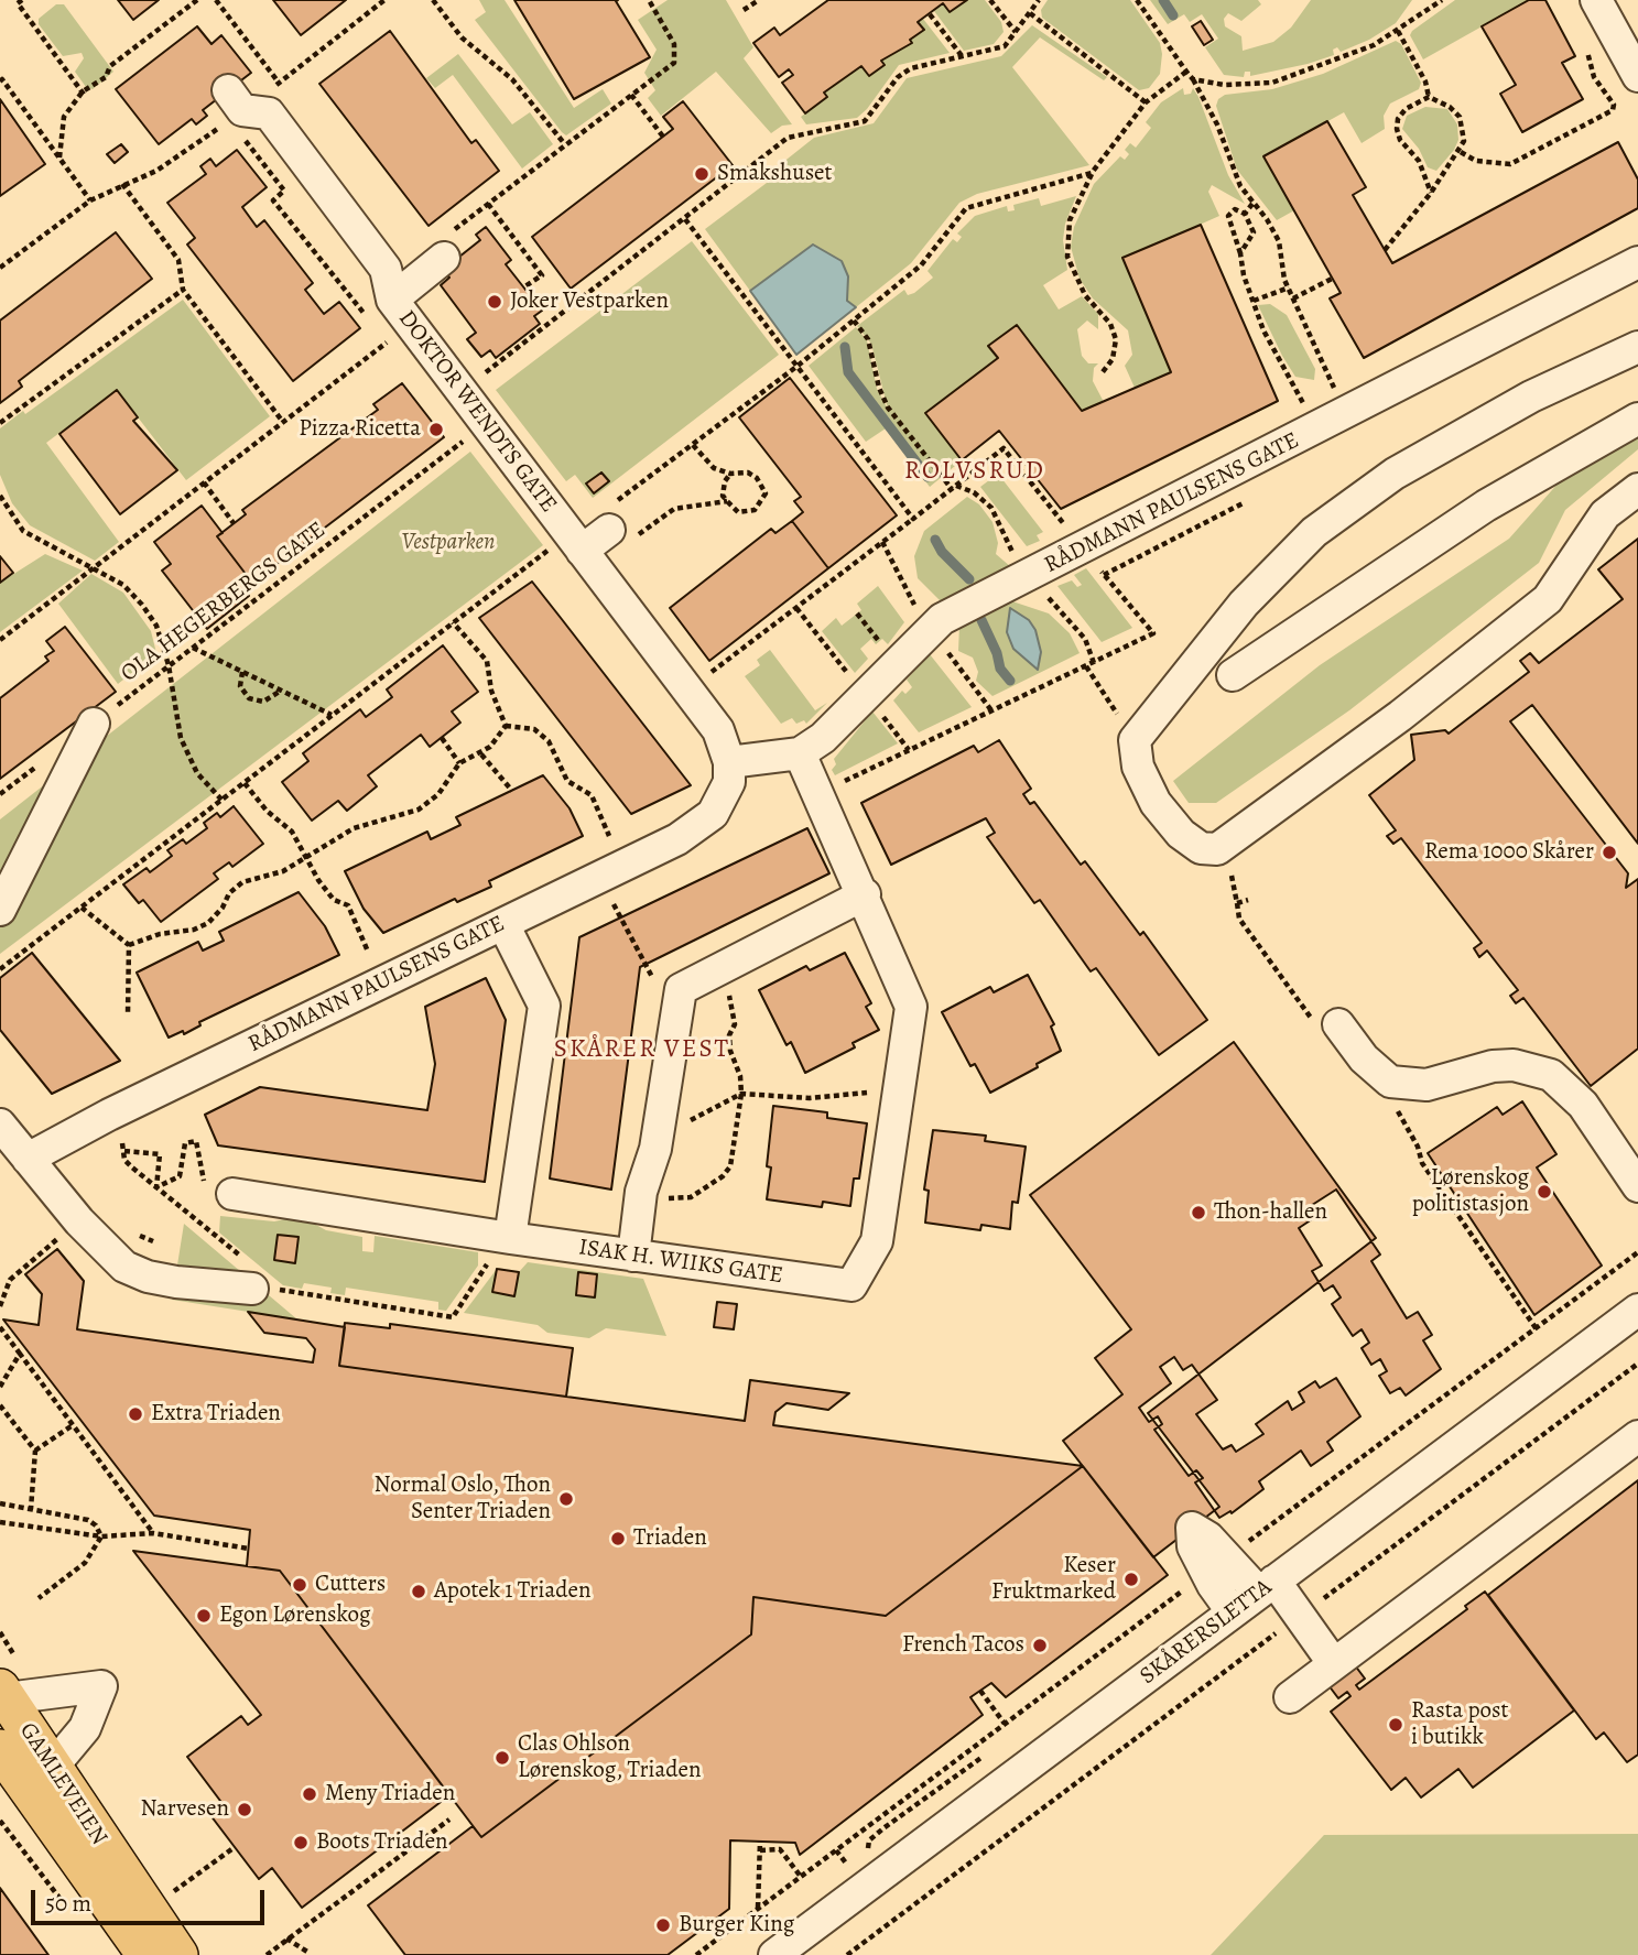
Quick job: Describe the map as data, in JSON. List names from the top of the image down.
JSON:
{
  "streets": {
    "main road": ["GAMLEVEIEN"],
    "street": [
      "DOKTOR WENDTS GATE",
      "RÅDMANN PAULSENS GATE",
      "ISAK H. WIIKS GATE",
      "SKÅRERSLETTA"
    ],
    "path": ["OLA HEGERBERGS GATE"]
  },
  "crossings": [
    ["DOKTOR WENDTS GATE", "RÅDMANN PAULSENS GATE"]
  ],
  "districts": ["ROLVSRUD", "SKÅRER VEST"],
  "parks": ["Vestparken"],
  "places": [
    "Smakshuset",
    "Joker Vestparken",
    "Pizza Ricetta",
    "Rema 1000 Skårer",
    "Lørenskog politistasjon",
    "Thon-hallen",
    "Extra Triaden",
    "Normal Oslo, Thon Senter Triaden",
    "Triaden",
    "Keser Fruktmarked",
    "Cutters",
    "Apotek 1 Triaden",
    "Egon Lørenskog",
    "French Tacos",
    "Rasta post i butikk",
    "Clas Ohlson Lørenskog, Triaden",
    "Meny Triaden",
    "Narvesen",
    "Boots Triaden",
    "Burger King"
  ],
  "scale_bar": "50 m"
}
